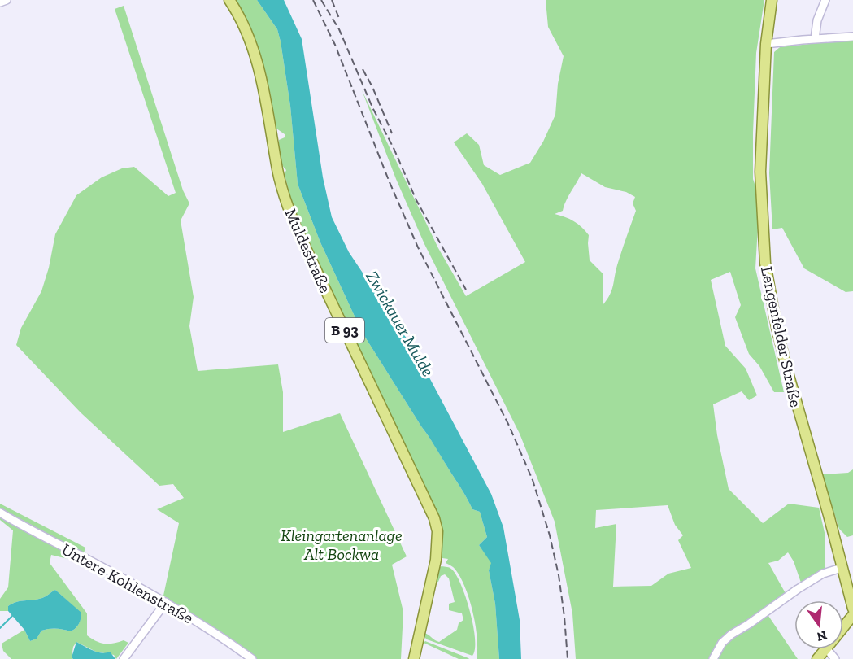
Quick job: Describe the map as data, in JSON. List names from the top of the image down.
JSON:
{
  "streets": {
    "main road": ["Muldestraße", "B 93", "Lengenfelder Straße"],
    "street": ["Untere Kohlenstraße"]
  },
  "water": ["Zwickauer Mulde"],
  "parks": ["Kleingartenanlage Alt Bockwa"],
  "north": "bottom"
}
